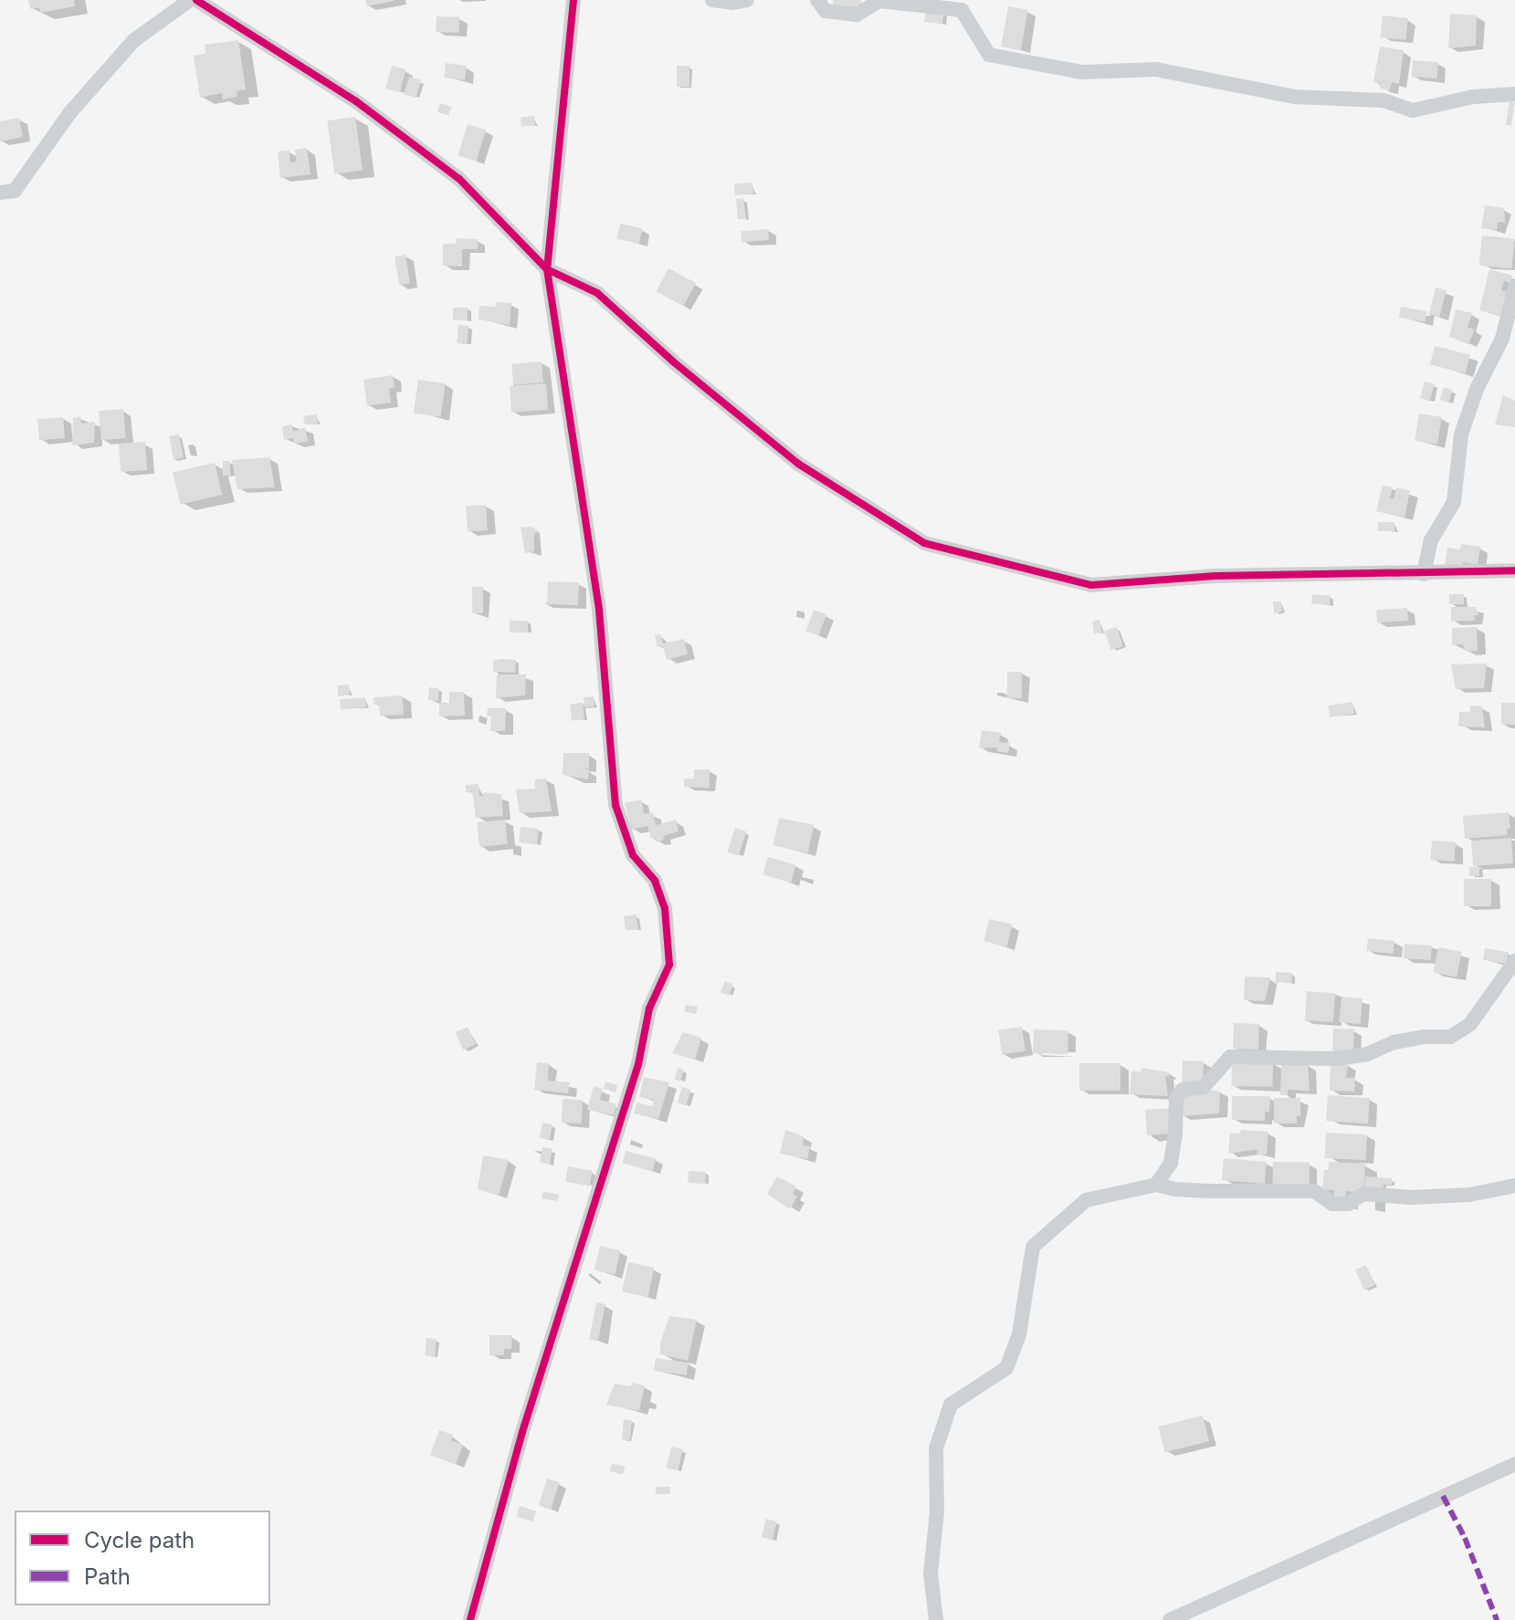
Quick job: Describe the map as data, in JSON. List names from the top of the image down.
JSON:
{
  "legend": ["Cycle path", "Path"]
}
